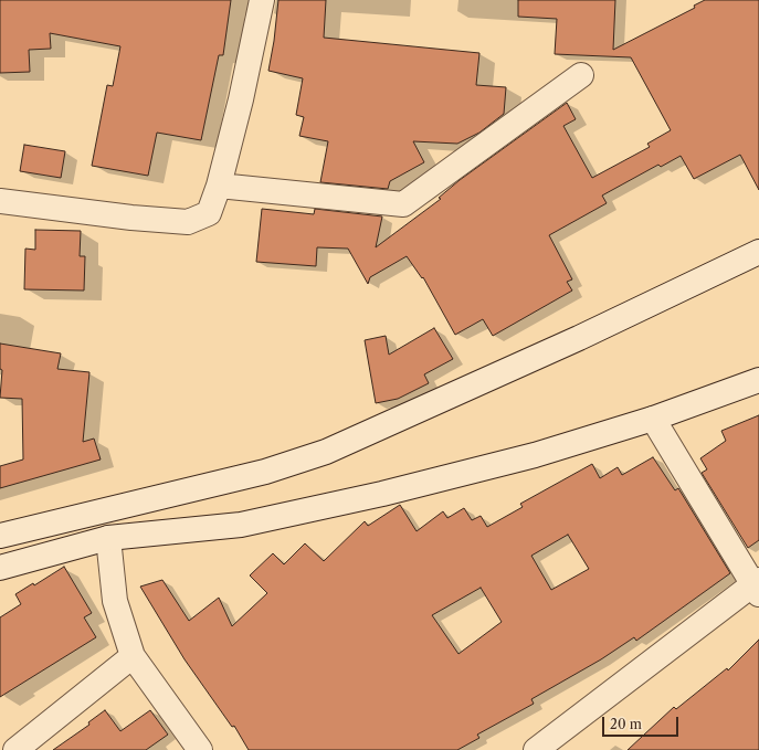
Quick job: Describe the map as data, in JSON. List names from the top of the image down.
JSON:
{
  "scale_bar": "20 m"
}
